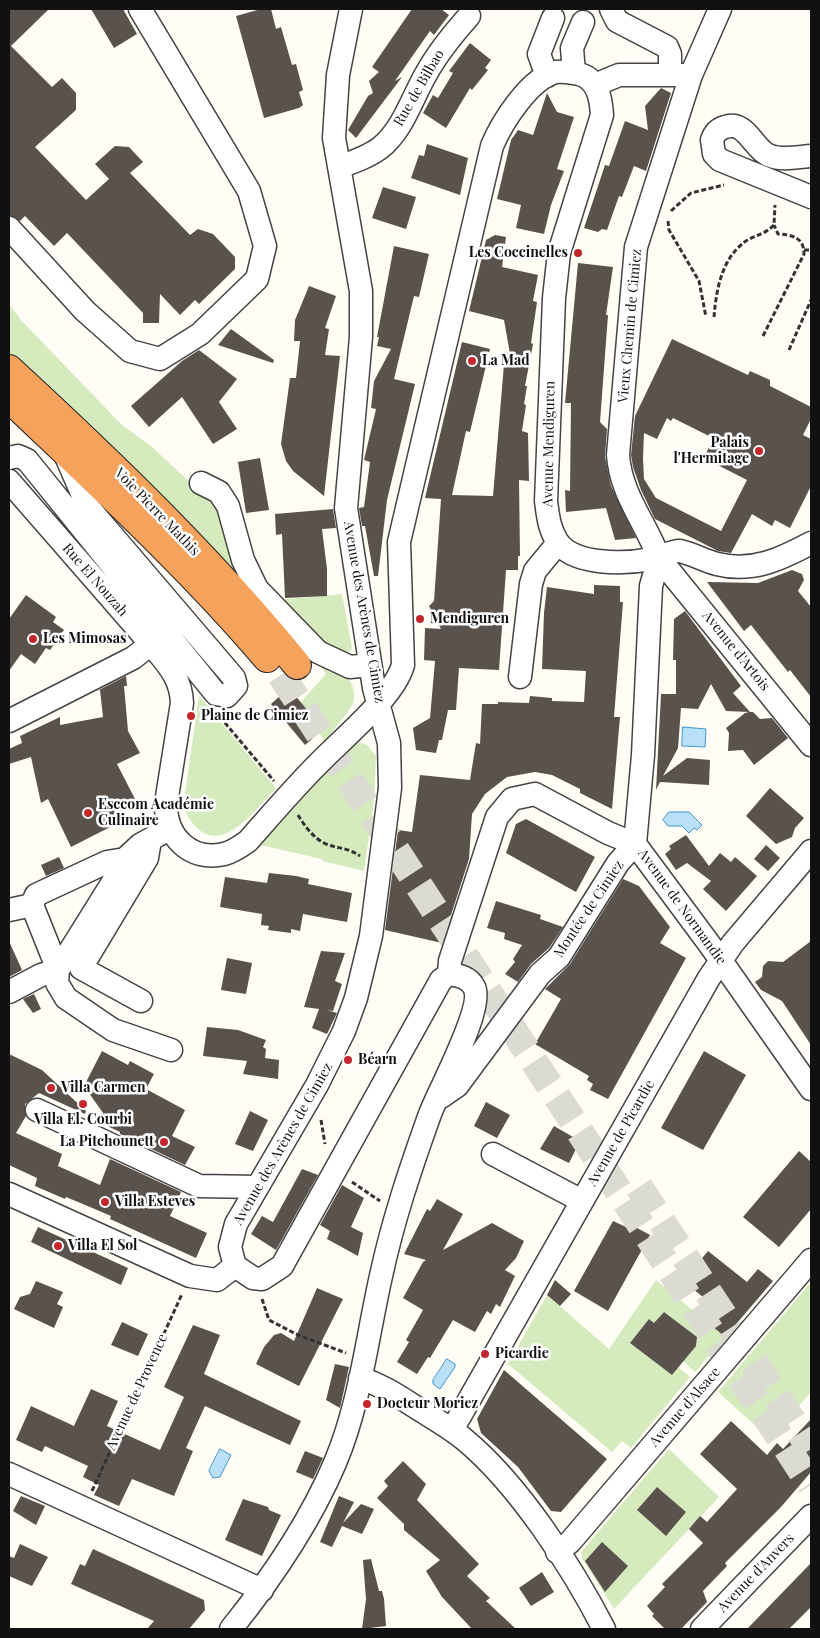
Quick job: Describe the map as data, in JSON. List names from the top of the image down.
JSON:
{
  "streets": {
    "highway": ["Voie Pierre Mathis"],
    "street": [
      "Rue de Bilbao",
      "Vieux Chemin de Cimiez",
      "Avenue Mendiguren",
      "Rue El Nouzah",
      "Avenue des Arènes de Cimiez",
      "Avenue d'Artois",
      "Avenue de Normandie",
      "Montée de Cimiez",
      "Avenue de Picardie",
      "Avenue d'Alsace",
      "Avenue d'Anvers"
    ],
    "path": ["Avenue de Provence"]
  },
  "crossings": [
    ["Rue de Bilbao", "Avenue des Arènes de Cimiez"],
    ["Vieux Chemin de Cimiez", "Avenue d'Artois"],
    ["Avenue de Normandie", "Montée de Cimiez"],
    ["Avenue de Normandie", "Avenue de Picardie"]
  ],
  "places": [
    "Les Coccinelles",
    "La Mad",
    "Palais l'Hermitage",
    "Mendiguren",
    "Les Mimosas",
    "Plaine de Cimiez",
    "Esccom Académie Culinaire",
    "Béarn",
    "Villa Carmen",
    "Villa El. Courbi",
    "La Pitchounett",
    "Villa Esteves",
    "Villa El Sol",
    "Picardie",
    "Docteur Moriez"
  ]
}
